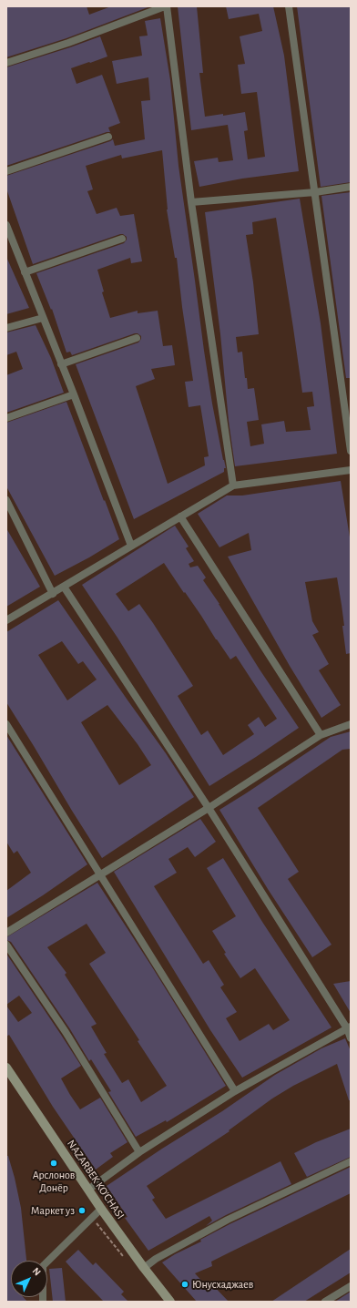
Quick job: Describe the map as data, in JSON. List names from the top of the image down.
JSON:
{
  "streets": {
    "main road": ["NAZARBEK KO'CHASI"]
  },
  "places": ["Арслонов Донёр", "Маркет уз", "Юнусхаджаев"],
  "north": "top right"
}
